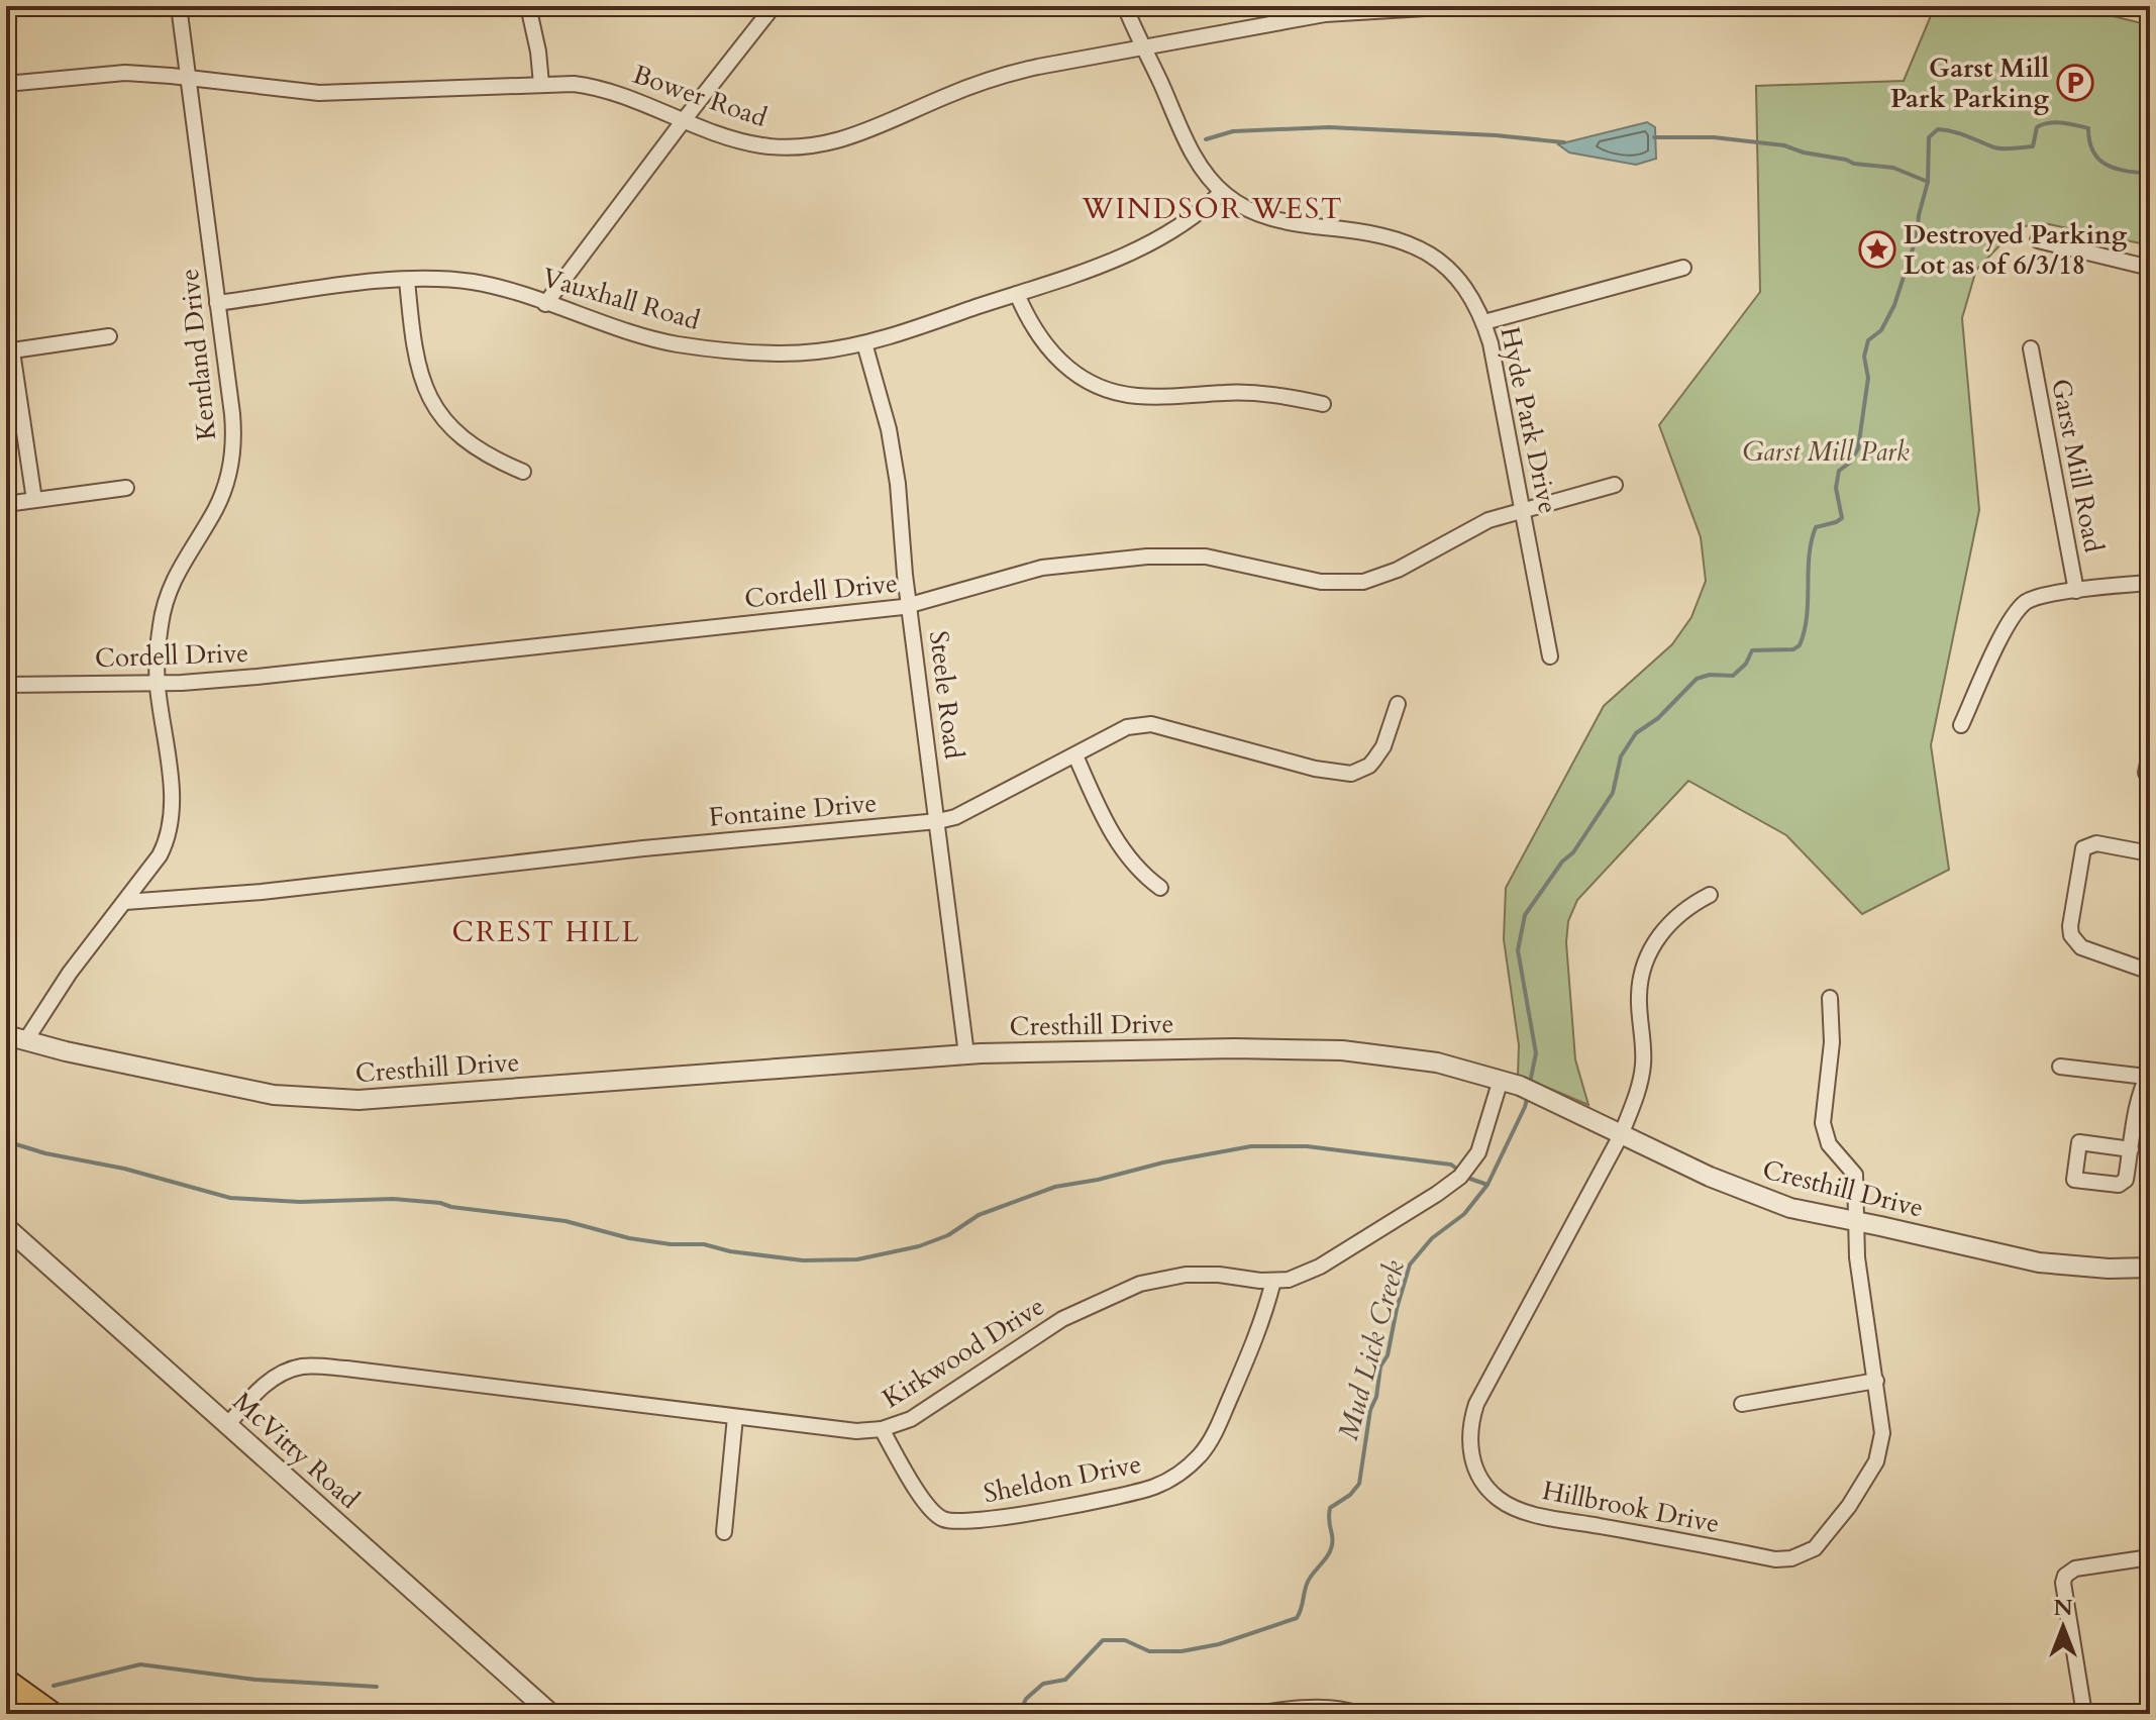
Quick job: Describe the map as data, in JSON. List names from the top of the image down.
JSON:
{
  "streets": {
    "street": [
      "Bower Road",
      "Vauxhall Road",
      "Kentland Drive",
      "Hyde Park Drive",
      "Garst Mill Road",
      "Cordell Drive",
      "Steele Road",
      "Fontaine Drive",
      "Cresthill Drive",
      "Kirkwood Drive",
      "McVitty Road",
      "Sheldon Drive",
      "Hillbrook Drive"
    ]
  },
  "crossings": [
    ["Bower Road", "Kentland Drive"],
    ["Bower Road", "Hyde Park Drive"],
    ["Vauxhall Road", "Kentland Drive"],
    ["Vauxhall Road", "Hyde Park Drive"],
    ["Vauxhall Road", "Steele Road"],
    ["Kentland Drive", "Cordell Drive"],
    ["Kentland Drive", "Fontaine Drive"],
    ["Kentland Drive", "Cresthill Drive"],
    ["Hyde Park Drive", "Cordell Drive"],
    ["Cordell Drive", "Steele Road"],
    ["Steele Road", "Fontaine Drive"],
    ["Steele Road", "Cresthill Drive"],
    ["Cresthill Drive", "Kirkwood Drive"],
    ["Cresthill Drive", "Hillbrook Drive"],
    ["Kirkwood Drive", "McVitty Road"],
    ["Kirkwood Drive", "Sheldon Drive"]
  ],
  "districts": ["WINDSOR WEST", "CREST HILL"],
  "water": ["Mud Lick Creek"],
  "parks": ["Garst Mill Park"],
  "places": {
    "parking": ["Garst Mill Park Parking"],
    "place": ["Destroyed Parking Lot as of 6/3/18"]
  },
  "north": "top"
}
